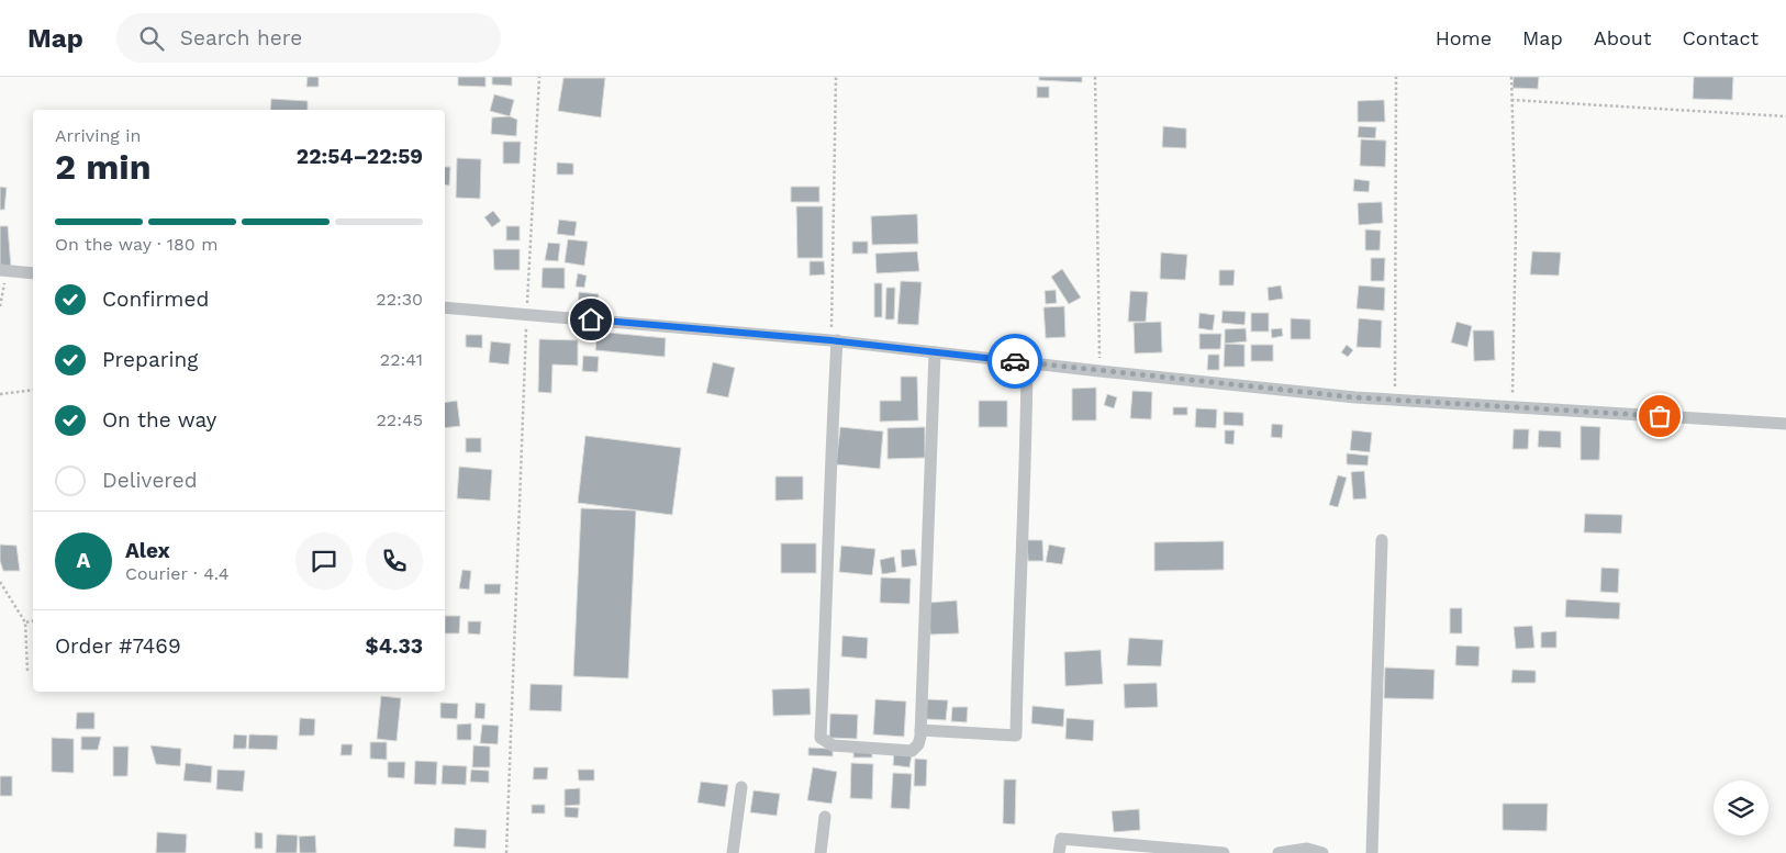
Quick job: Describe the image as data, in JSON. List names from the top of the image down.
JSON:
{
  "page": {
    "header": "Map",
    "search": "Search here",
    "nav": [
      "Home",
      "Map",
      "About",
      "Contact"
    ],
    "heading": ["2 min", "Arriving in", "22:54–22:59"],
    "panel": [
      "Alex",
      "Courier · 4.4",
      "Order #7469",
      "$4.33"
    ],
    "bar": "On the way · 180 m",
    "list": [
      ["Confirmed", "22:30"],
      ["Preparing", "22:41"],
      ["On the way", "22:45"],
      "Delivered"
    ],
    "round": "A"
  }
}
